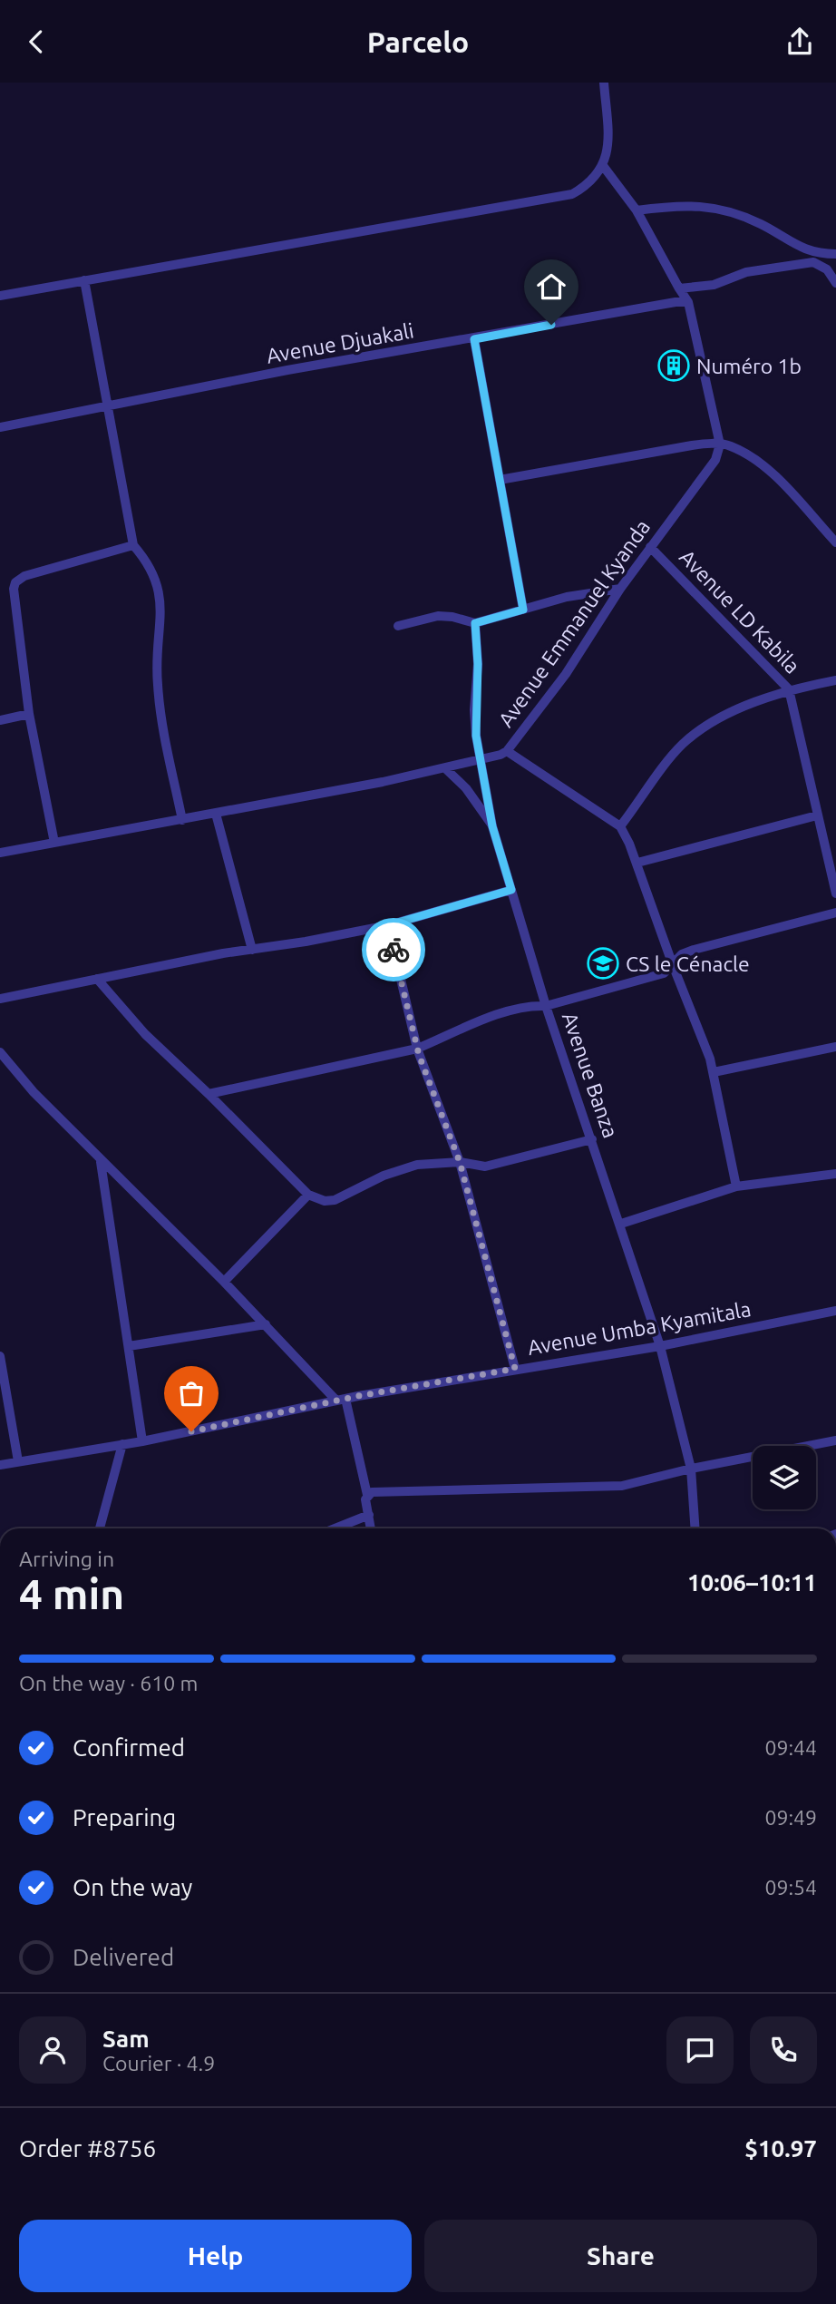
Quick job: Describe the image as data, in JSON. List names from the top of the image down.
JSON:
{
  "streets": {
    "street": [
      "Avenue Djuakali",
      "Avenue LD Kabila",
      "Avenue Emmanuel Kyanda",
      "Avenue Banza",
      "Avenue Umba Kyamitala"
    ]
  },
  "crossings": [
    ["Avenue LD Kabila", "Avenue Emmanuel Kyanda"],
    ["Avenue Emmanuel Kyanda", "Avenue Banza"],
    ["Avenue Banza", "Avenue Umba Kyamitala"]
  ],
  "places": {
    "building": ["Numéro 1b"],
    "school or university": ["CS le Cénacle"]
  },
  "page": {
    "header": "Parcelo",
    "heading": ["4 min", "Arriving in", "10:06–10:11"],
    "panel": [
      "Sam",
      "Courier · 4.9",
      "Order #8756",
      "$10.97"
    ],
    "bar": "On the way · 610 m",
    "list": [
      ["Confirmed", "09:44"],
      ["Preparing", "09:49"],
      ["On the way", "09:54"],
      "Delivered"
    ],
    "buttons": ["Help", "Share"]
  }
}
